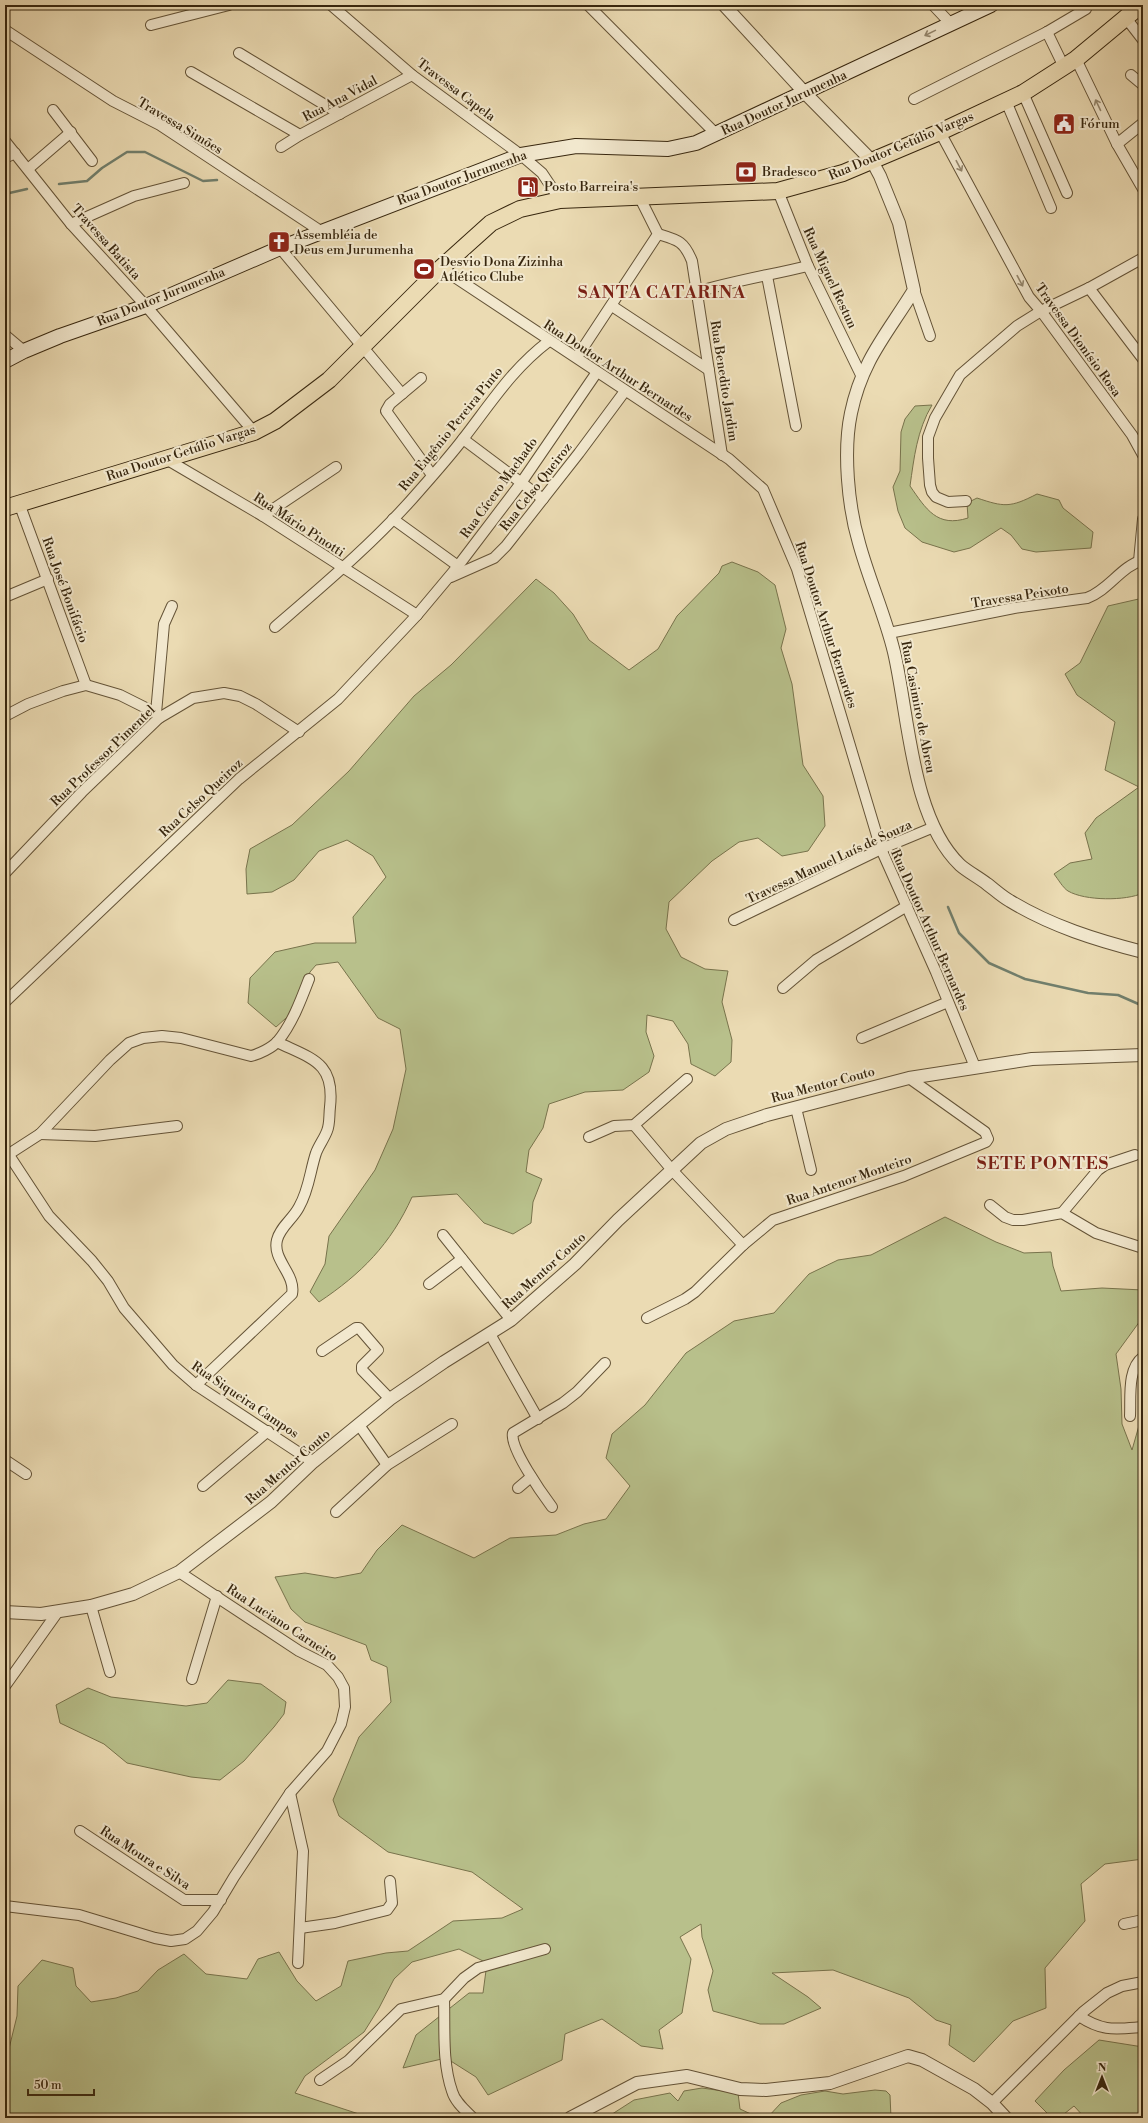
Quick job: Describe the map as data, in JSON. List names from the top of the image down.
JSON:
{
  "streets": {
    "main road": ["Rua Doutor Jurumenha", "Rua Doutor Getúlio Vargas"],
    "street": [
      "Travessa Capela",
      "Rua Ana Vidal",
      "Travessa Simões",
      "Travessa Batista",
      "Rua Miguel Restun",
      "Travessa Dionísio Rosa",
      "Rua Doutor Arthur Bernardes",
      "Rua Benedito Jardim",
      "Rua Eugênio Pereira Pinto",
      "Rua Celso Queiroz",
      "Rua Cícero Machado",
      "Rua Mário Pinotti",
      "Rua José Bonifácio",
      "Travessa Peixoto",
      "Rua Casimiro de Abreu",
      "Rua Professor Pimentel",
      "Travessa Manuel Luís de Souza",
      "Rua Mentor Couto",
      "Rua Antenor Monteiro",
      "Rua Siqueira Campos",
      "Rua Luciano Carneiro",
      "Rua Moura e Silva"
    ]
  },
  "crossings": [
    ["Travessa Capela", "Rua Ana Vidal"],
    ["Travessa Capela", "Rua Doutor Jurumenha"],
    ["Travessa Capela", "Rua Doutor Getúlio Vargas"],
    ["Rua Doutor Jurumenha", "Travessa Simões"],
    ["Rua Doutor Jurumenha", "Travessa Batista"],
    ["Rua Doutor Getúlio Vargas", "Travessa Batista"],
    ["Rua Doutor Getúlio Vargas", "Rua Miguel Restun"],
    ["Rua Doutor Getúlio Vargas", "Travessa Dionísio Rosa"],
    ["Rua Doutor Getúlio Vargas", "Rua Doutor Arthur Bernardes"],
    ["Rua Doutor Getúlio Vargas", "Rua Mário Pinotti"],
    ["Rua Doutor Getúlio Vargas", "Rua José Bonifácio"],
    ["Rua Miguel Restun", "Rua Casimiro de Abreu"],
    ["Rua Doutor Arthur Bernardes", "Rua Benedito Jardim"],
    ["Rua Doutor Arthur Bernardes", "Rua Eugênio Pereira Pinto"],
    ["Rua Doutor Arthur Bernardes", "Rua Celso Queiroz"],
    ["Rua Doutor Arthur Bernardes", "Rua Cícero Machado"],
    ["Rua Doutor Arthur Bernardes", "Travessa Manuel Luís de Souza"],
    ["Rua Doutor Arthur Bernardes", "Rua Mentor Couto"],
    ["Rua Eugênio Pereira Pinto", "Rua Mário Pinotti"],
    ["Rua Celso Queiroz", "Rua Cícero Machado"],
    ["Rua Celso Queiroz", "Rua Mário Pinotti"],
    ["Rua Celso Queiroz", "Rua Professor Pimentel"],
    ["Rua Cícero Machado", "Rua Mário Pinotti"],
    ["Travessa Peixoto", "Rua Casimiro de Abreu"],
    ["Rua Casimiro de Abreu", "Travessa Manuel Luís de Souza"],
    ["Rua Mentor Couto", "Rua Antenor Monteiro"],
    ["Rua Mentor Couto", "Rua Siqueira Campos"],
    ["Rua Mentor Couto", "Rua Luciano Carneiro"],
    ["Rua Luciano Carneiro", "Rua Moura e Silva"]
  ],
  "districts": ["SANTA CATARINA", "SETE PONTES"],
  "places": {
    "public building": ["Fórum"],
    "bank": ["Bradesco"],
    "fuel station": ["Posto Barreira's"],
    "church": ["Assembléia de Deus em Jurumenha"],
    "sports": ["Desvio Dona Zizinha Atlético Clube"]
  },
  "scale_bar": "50 m",
  "north": "top"
}
